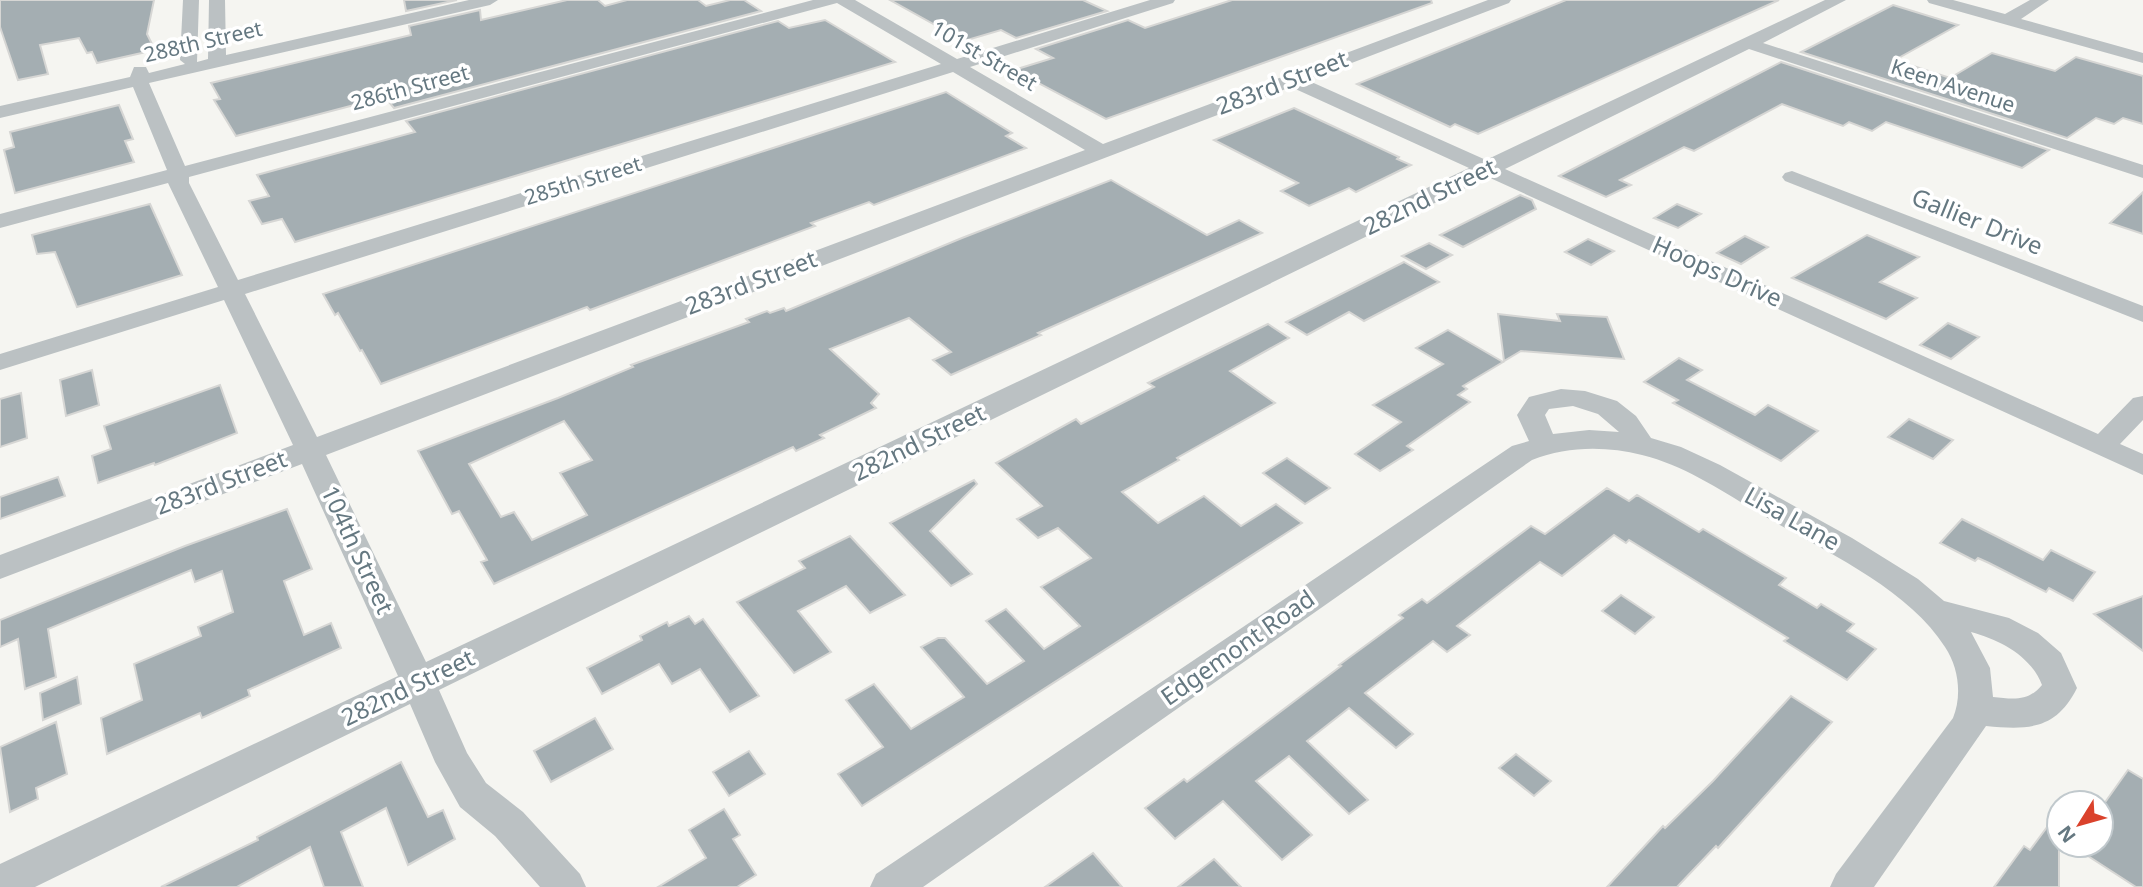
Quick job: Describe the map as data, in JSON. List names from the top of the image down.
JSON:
{
  "streets": {
    "street": [
      "288th Street",
      "101st Street",
      "283rd Street",
      "Keen Avenue",
      "286th Street",
      "285th Street",
      "282nd Street",
      "Gallier Drive",
      "Hoops Drive",
      "Lisa Lane",
      "104th Street",
      "Edgemont Road"
    ]
  },
  "crossings": [
    ["288th Street", "104th Street"],
    ["101st Street", "283rd Street"],
    ["101st Street", "285th Street"],
    ["283rd Street", "Hoops Drive"],
    ["283rd Street", "104th Street"],
    ["Keen Avenue", "282nd Street"],
    ["286th Street", "104th Street"],
    ["285th Street", "104th Street"],
    ["282nd Street", "Hoops Drive"],
    ["282nd Street", "104th Street"],
    ["Lisa Lane", "Edgemont Road"]
  ],
  "north": "bottom left"
}
